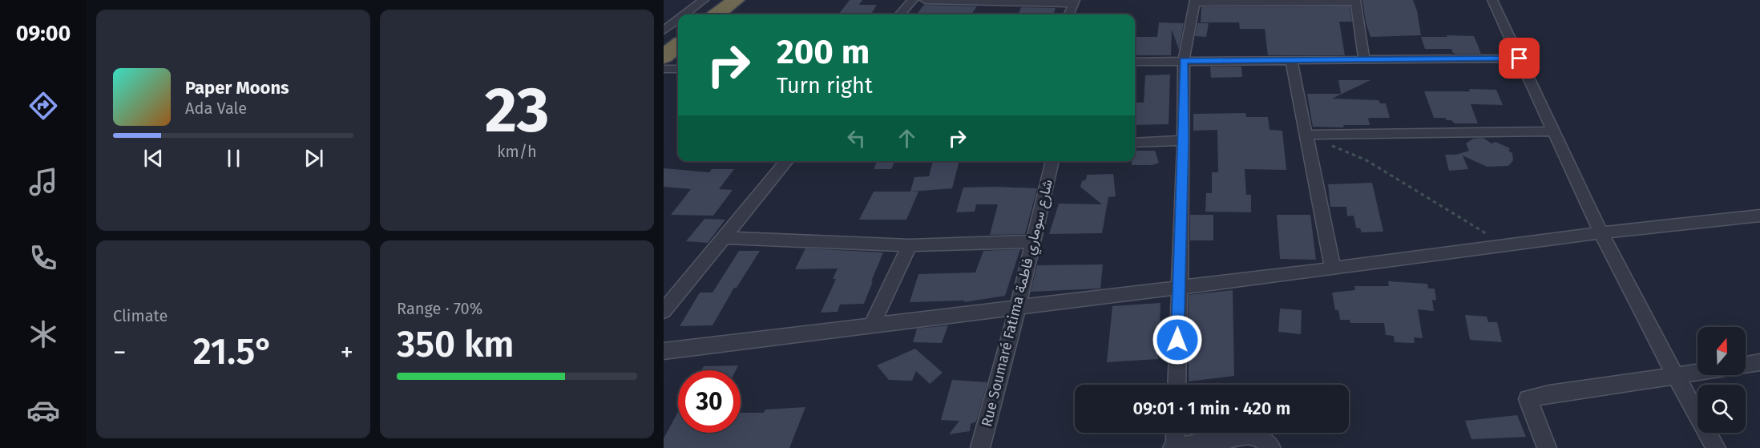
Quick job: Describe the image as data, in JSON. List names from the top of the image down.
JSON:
{
  "streets": {
    "street": ["Rue Soumaré Fatima شارع سوماري فاطمة"]
  },
  "north": "top",
  "page": {
    "tabs": "09:00",
    "tile": [
      ["23", "km/h"],
      "Climate",
      ["Range · 70%", "350 km"]
    ],
    "turn": ["200 m", "Turn right"],
    "song": ["Paper Moons", "Ada Vale"],
    "heat": ["−", "21.5°", "+"],
    "limit": "30",
    "trip": "09:01 · 1 min · 420 m"
  }
}
